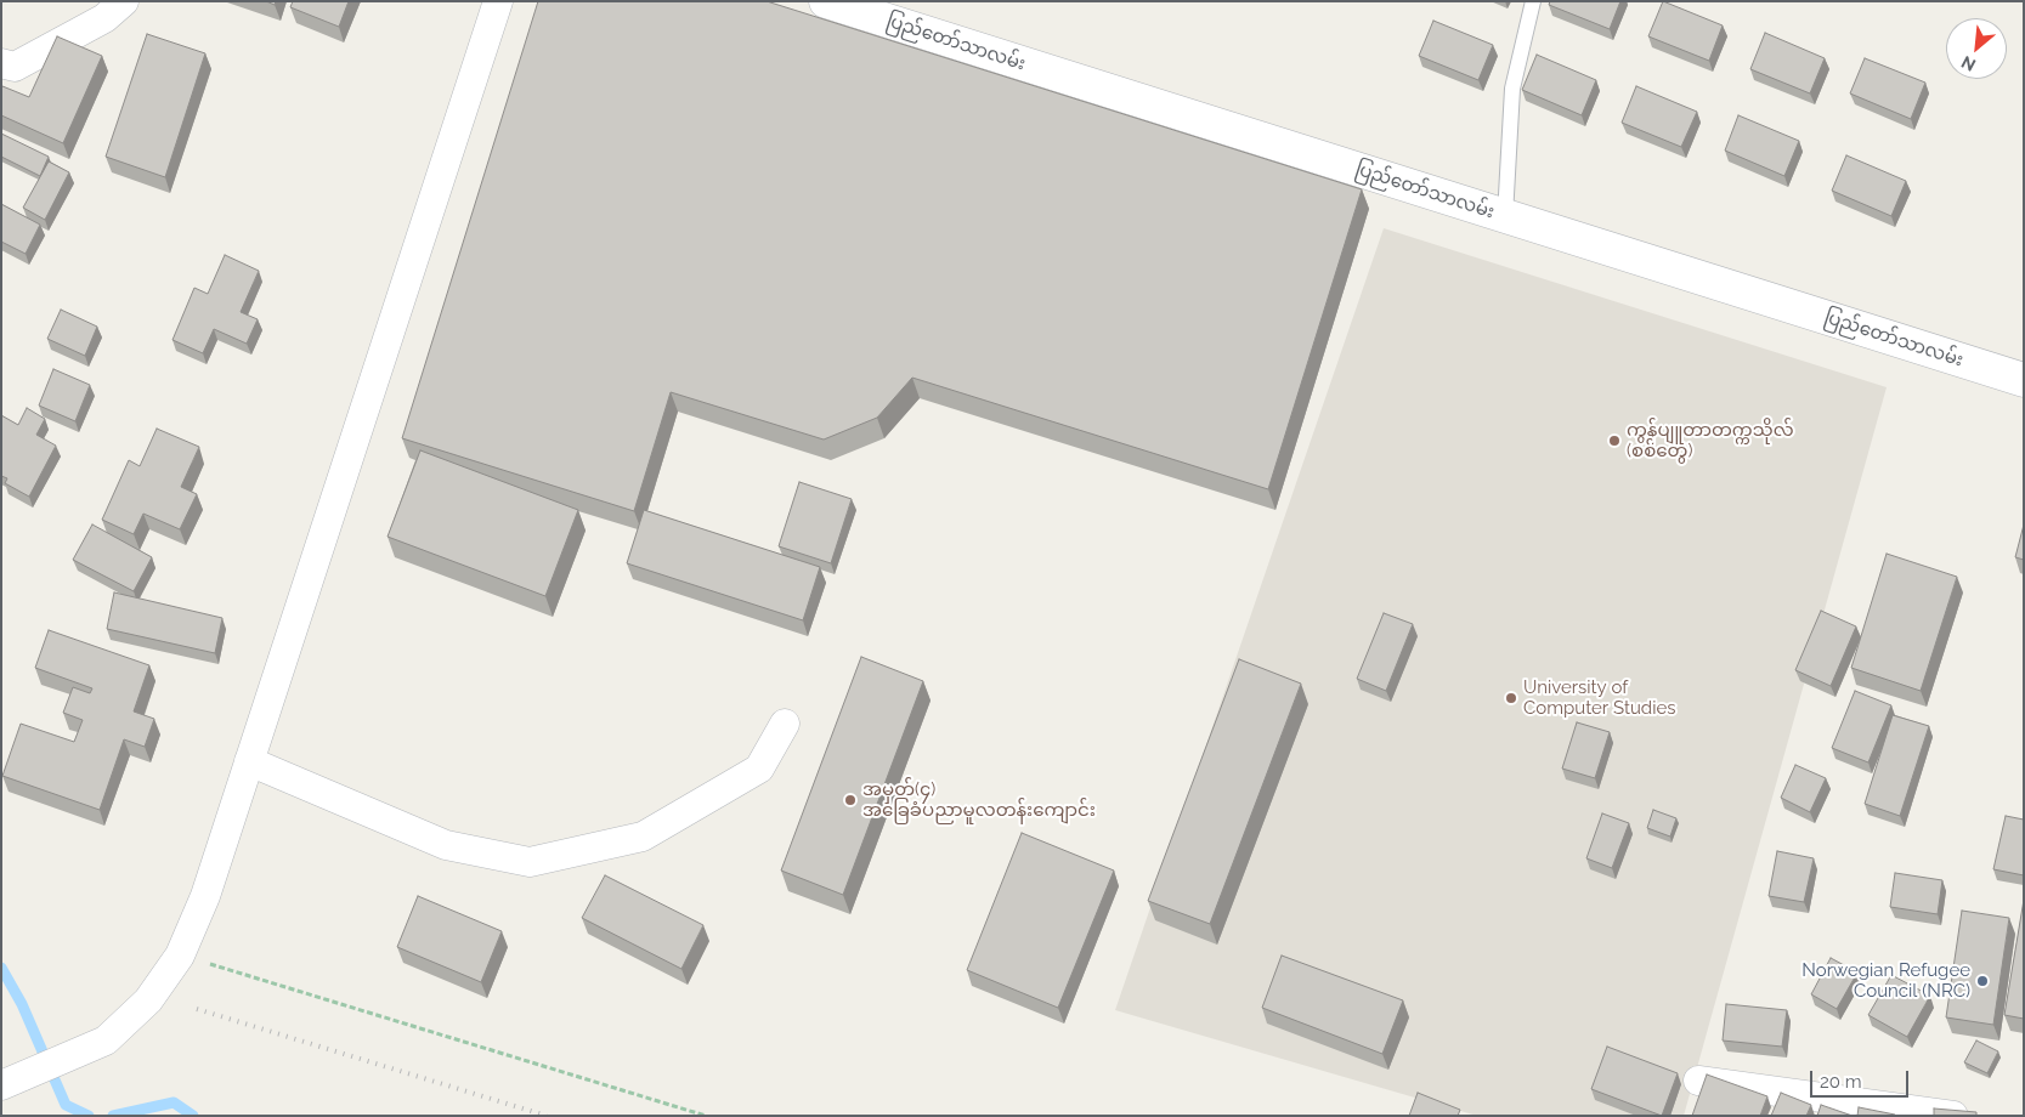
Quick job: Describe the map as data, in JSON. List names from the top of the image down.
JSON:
{
  "streets": {
    "street": ["ပြည်တော်သာလမ်း"]
  },
  "places": [
    "ကွန်ပျူတာတက္ကသိုလ် (စစ်တွေ)",
    "University of Computer Studies",
    "အမှတ်(၄) အခြေခံပညာမူလတန်းကျောင်း",
    "Norwegian Refugee Council (NRC)"
  ],
  "scale_bar": "20 m",
  "north": "bottom left"
}
